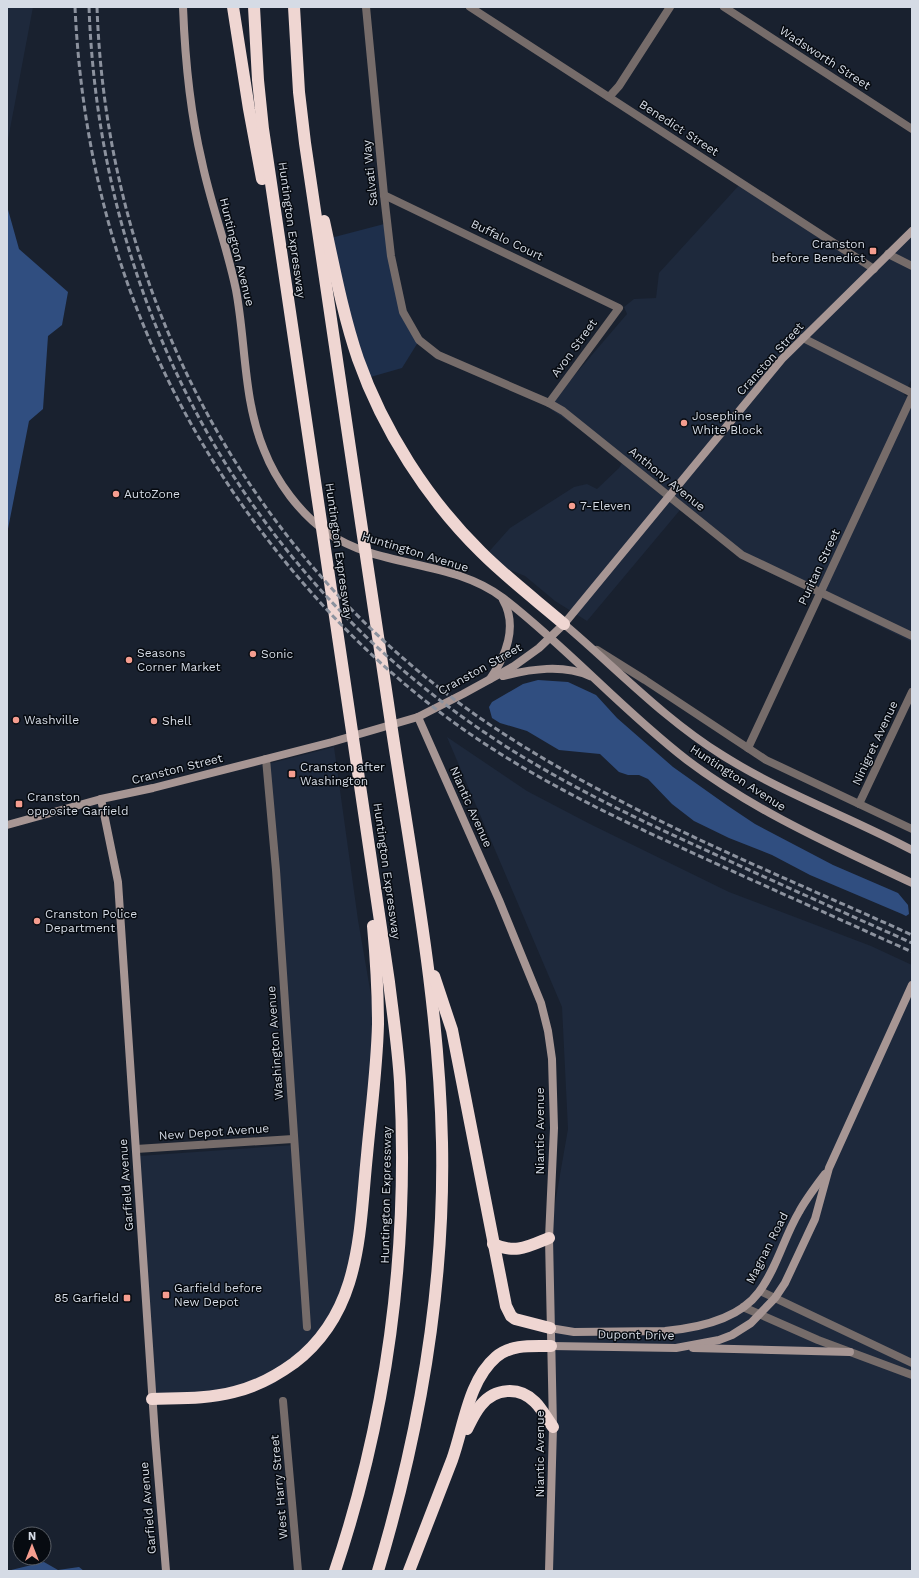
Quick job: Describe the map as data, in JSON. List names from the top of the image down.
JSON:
{
  "streets": {
    "highway": ["Huntington Expressway"],
    "main road": [
      "Huntington Avenue",
      "Cranston Street",
      "Niantic Avenue",
      "Garfield Avenue",
      "Magnan Road",
      "Dupont Drive"
    ],
    "street": [
      "Wadsworth Street",
      "Benedict Street",
      "Salvati Way",
      "Buffalo Court",
      "Avon Street",
      "Anthony Avenue",
      "Puritan Street",
      "Ninigret Avenue",
      "Washington Avenue",
      "New Depot Avenue",
      "West Harry Street"
    ]
  },
  "crossings": [
    ["Benedict Street", "Cranston Street"],
    ["Salvati Way", "Buffalo Court"],
    ["Salvati Way", "Anthony Avenue"],
    ["Buffalo Court", "Avon Street"],
    ["Huntington Avenue", "Cranston Street"],
    ["Huntington Avenue", "Puritan Street"],
    ["Huntington Avenue", "Ninigret Avenue"],
    ["Avon Street", "Anthony Avenue"],
    ["Cranston Street", "Anthony Avenue"],
    ["Cranston Street", "Niantic Avenue"],
    ["Cranston Street", "Washington Avenue"],
    ["Cranston Street", "Garfield Avenue"],
    ["Anthony Avenue", "Puritan Street"],
    ["Niantic Avenue", "Dupont Drive"],
    ["Washington Avenue", "New Depot Avenue"],
    ["New Depot Avenue", "Garfield Avenue"],
    ["Magnan Road", "Dupont Drive"]
  ],
  "places": {
    "transit": [
      "Cranston before Benedict",
      "Cranston after Washington",
      "Cranston opposite Garfield",
      "Garfield before New Depot",
      "85 Garfield"
    ],
    "other": [
      "Josephine White Block",
      "AutoZone",
      "7-Eleven",
      "Sonic",
      "Seasons Corner Market",
      "Washville",
      "Shell",
      "Cranston Police Department"
    ]
  },
  "north": "top"
}
